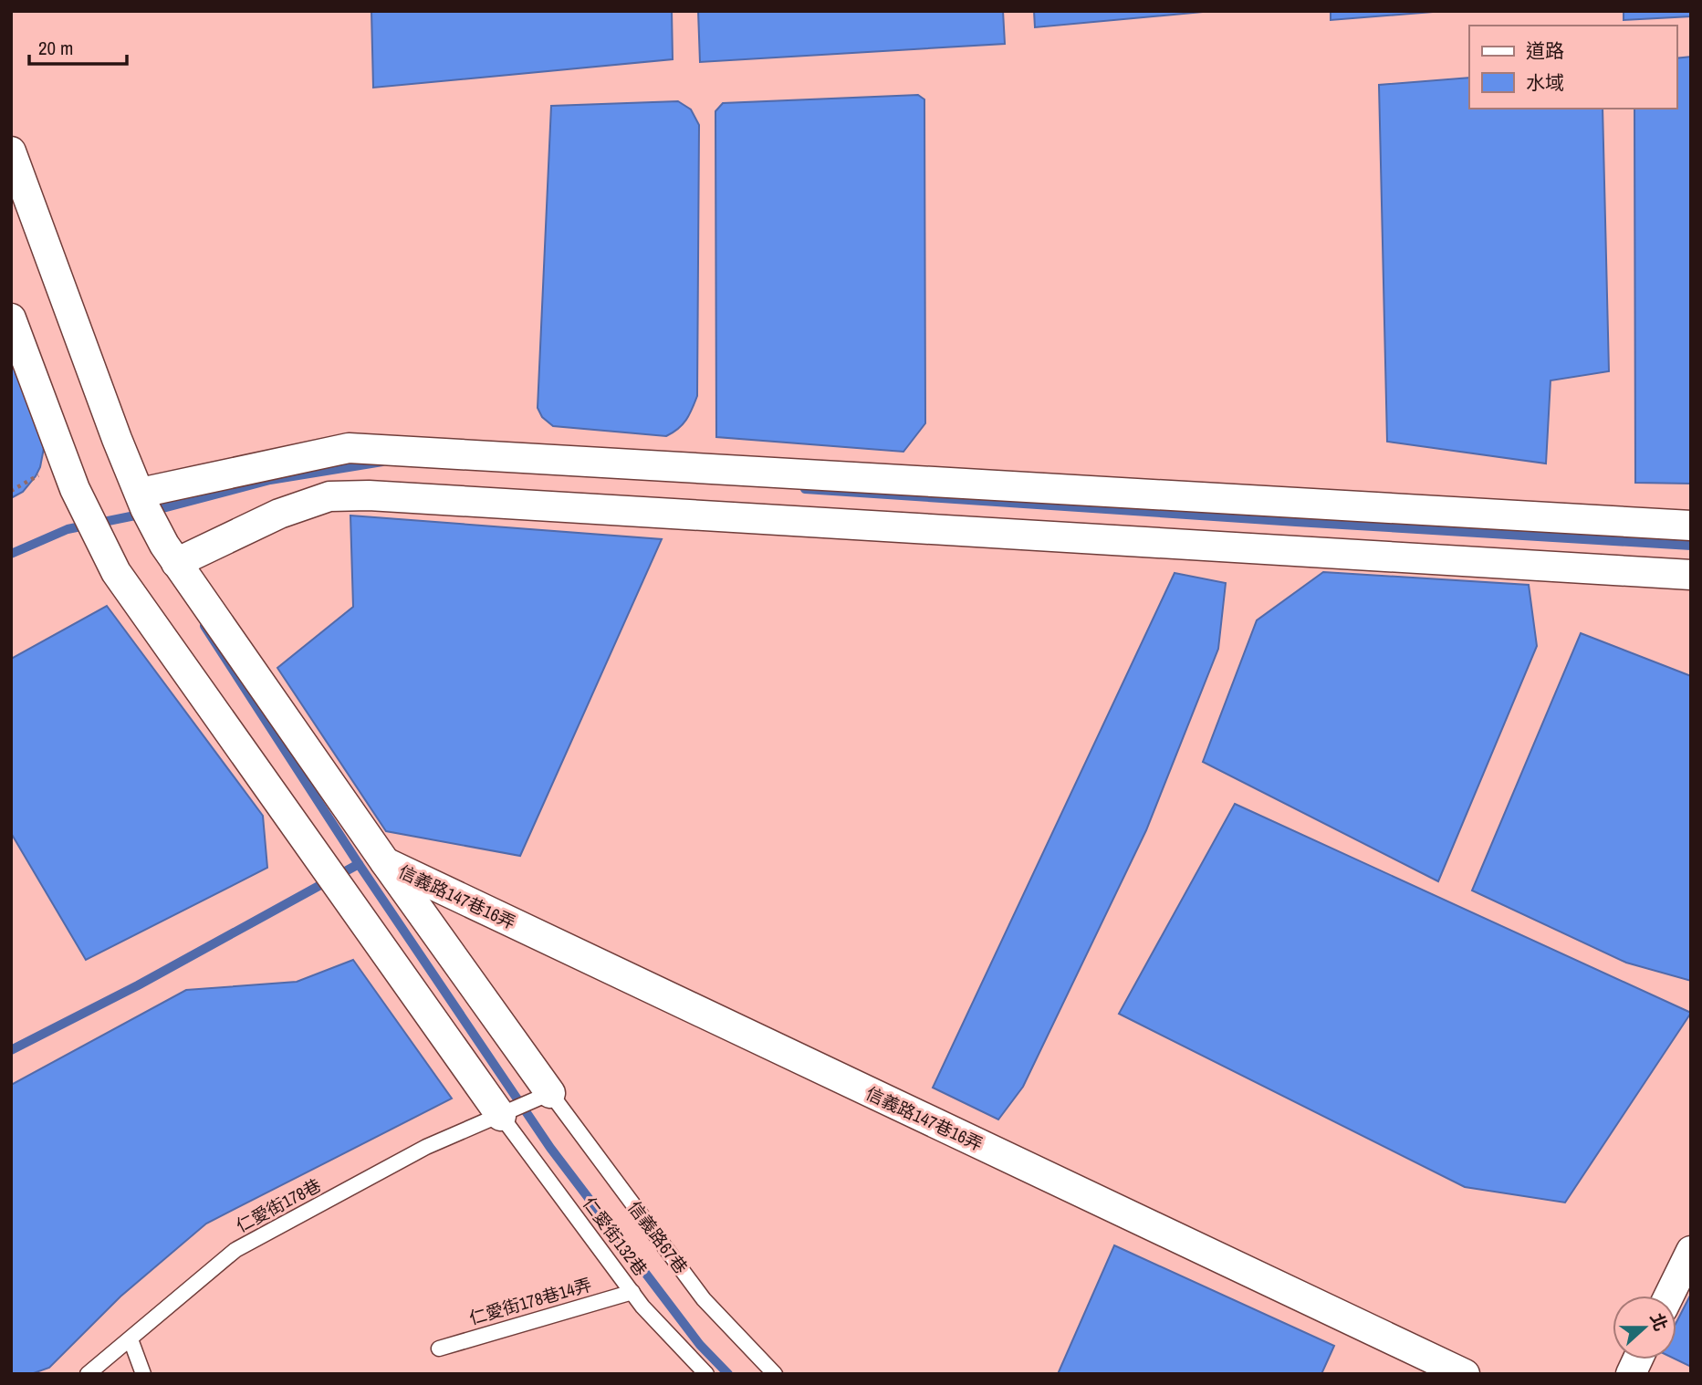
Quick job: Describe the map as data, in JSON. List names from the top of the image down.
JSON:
{
  "streets": {
    "street": ["信義路147巷16弄"],
    "lane": [
      "仁愛街178巷",
      "仁愛街132巷",
      "信義路67巷",
      "仁愛街178巷14弄"
    ]
  },
  "crossings": [
    ["仁愛街178巷", "仁愛街132巷"],
    ["仁愛街178巷", "信義路67巷"],
    ["仁愛街132巷", "仁愛街178巷14弄"]
  ],
  "legend": ["道路", "水域"],
  "scale_bar": "20 m",
  "north": "right"
}
